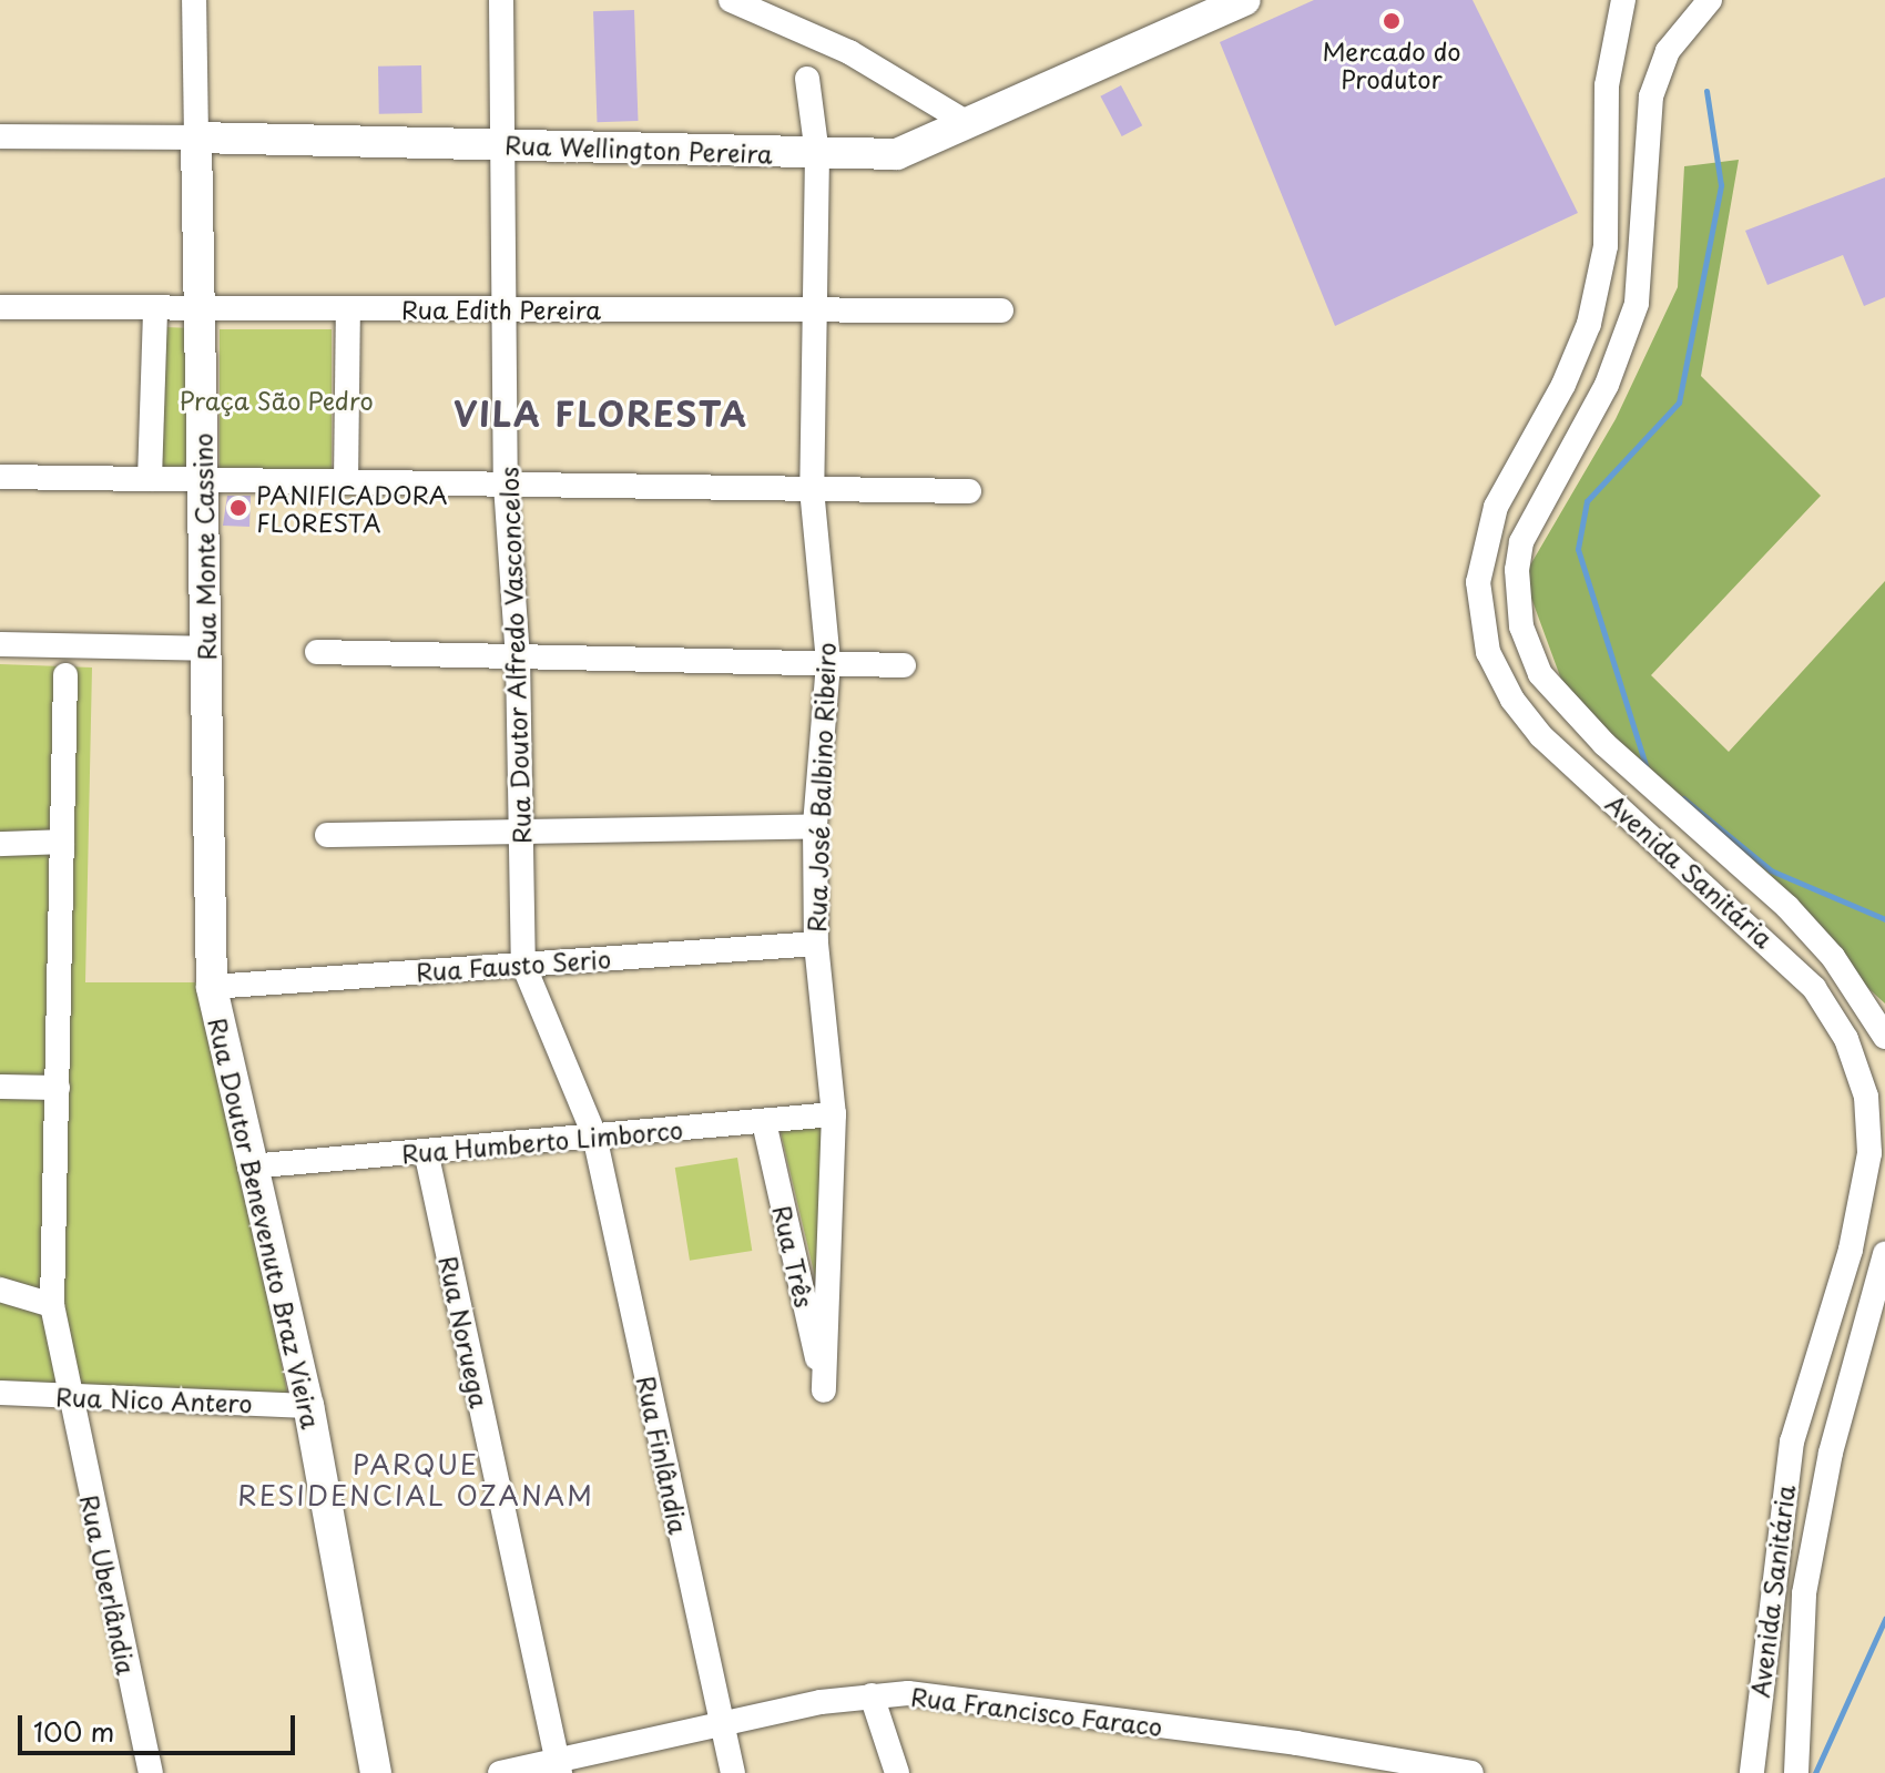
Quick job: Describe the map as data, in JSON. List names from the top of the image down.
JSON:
{
  "streets": {
    "main road": ["Rua Wellington Pereira", "Rua Monte Cassino", "Rua Doutor Benevenuto Braz Vieira"],
    "street": [
      "Rua Edith Pereira",
      "Rua Doutor Alfredo Vasconcelos",
      "Rua José Balbino Ribeiro",
      "Avenida Sanitária",
      "Rua Fausto Serio",
      "Rua Humberto Limborco",
      "Rua Três",
      "Rua Noruega",
      "Rua Nico Antero",
      "Rua Finlândia",
      "Rua Uberlândia",
      "Rua Francisco Faraco"
    ]
  },
  "crossings": [
    ["Rua Wellington Pereira", "Rua Monte Cassino"],
    ["Rua Wellington Pereira", "Rua Doutor Alfredo Vasconcelos"],
    ["Rua Wellington Pereira", "Rua José Balbino Ribeiro"],
    ["Rua Edith Pereira", "Rua Monte Cassino"],
    ["Rua Edith Pereira", "Rua Doutor Alfredo Vasconcelos"],
    ["Rua Edith Pereira", "Rua José Balbino Ribeiro"],
    ["Rua Monte Cassino", "Rua Fausto Serio"],
    ["Rua Monte Cassino", "Rua Doutor Benevenuto Braz Vieira"],
    ["Rua Doutor Alfredo Vasconcelos", "Rua Fausto Serio"],
    ["Rua Doutor Alfredo Vasconcelos", "Rua Humberto Limborco"],
    ["Rua Doutor Alfredo Vasconcelos", "Rua Finlândia"],
    ["Rua José Balbino Ribeiro", "Rua Fausto Serio"],
    ["Rua José Balbino Ribeiro", "Rua Humberto Limborco"],
    ["Rua José Balbino Ribeiro", "Rua Três"],
    ["Rua Fausto Serio", "Rua Doutor Benevenuto Braz Vieira"],
    ["Rua Humberto Limborco", "Rua Doutor Benevenuto Braz Vieira"],
    ["Rua Humberto Limborco", "Rua Três"],
    ["Rua Humberto Limborco", "Rua Noruega"],
    ["Rua Humberto Limborco", "Rua Finlândia"],
    ["Rua Doutor Benevenuto Braz Vieira", "Rua Nico Antero"],
    ["Rua Noruega", "Rua Francisco Faraco"],
    ["Rua Nico Antero", "Rua Uberlândia"],
    ["Rua Finlândia", "Rua Francisco Faraco"]
  ],
  "districts": ["VILA FLORESTA", "PARQUE RESIDENCIAL OZANAM"],
  "parks": ["Praça São Pedro"],
  "places": ["Mercado do Produtor", "PANIFICADORA FLORESTA"],
  "scale_bar": "100 m"
}
